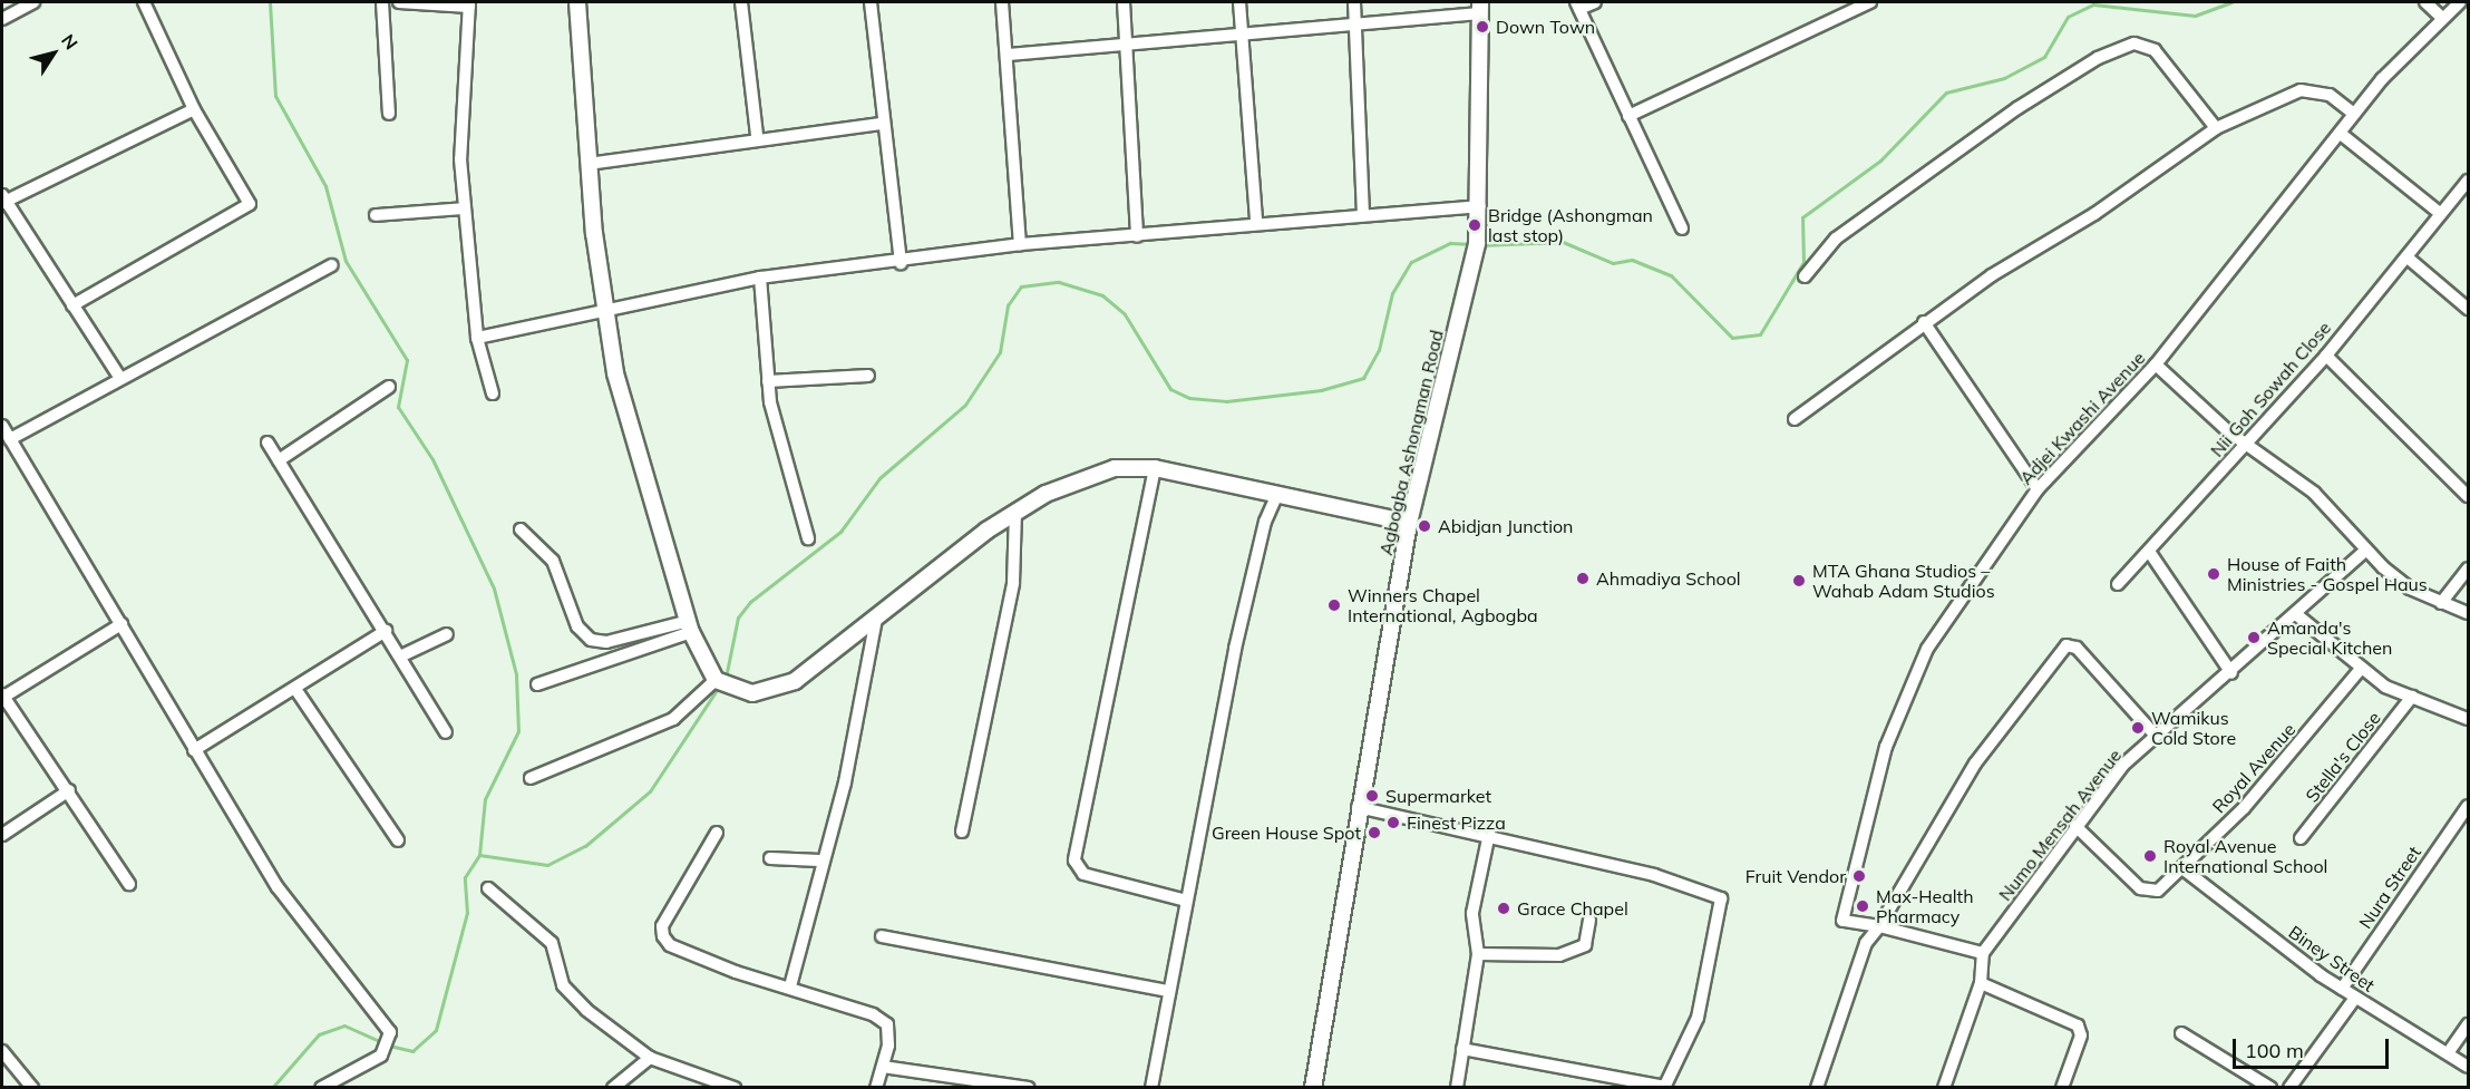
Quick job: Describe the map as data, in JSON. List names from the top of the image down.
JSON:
{
  "streets": {
    "street": [
      "Nii Goh Sowah Close",
      "Adjei Kwashi Avenue",
      "Agbogba Ashongman Road",
      "Stella's Close",
      "Royal Avenue",
      "Numo Mensah Avenue",
      "Nura Street",
      "Biney Street"
    ]
  },
  "crossings": [
    ["Royal Avenue", "Numo Mensah Avenue"],
    ["Royal Avenue", "Biney Street"],
    ["Nura Street", "Biney Street"]
  ],
  "places": [
    "Down Town",
    "Bridge (Ashongman last stop)",
    "Abidjan Junction",
    "House of Faith Ministries - Gospel Haus",
    "Ahmadiya School",
    "MTA Ghana Studios – Wahab Adam Studios",
    "Winners Chapel International, Agbogba",
    "Amanda's Special Kitchen",
    "Wamikus Cold Store",
    "Supermarket",
    "Finest Pizza",
    "Green House Spot",
    "Royal Avenue International School",
    "Fruit Vendor",
    "Max-Health Pharmacy",
    "Grace Chapel"
  ],
  "scale_bar": "100 m",
  "north": "top right"
}
